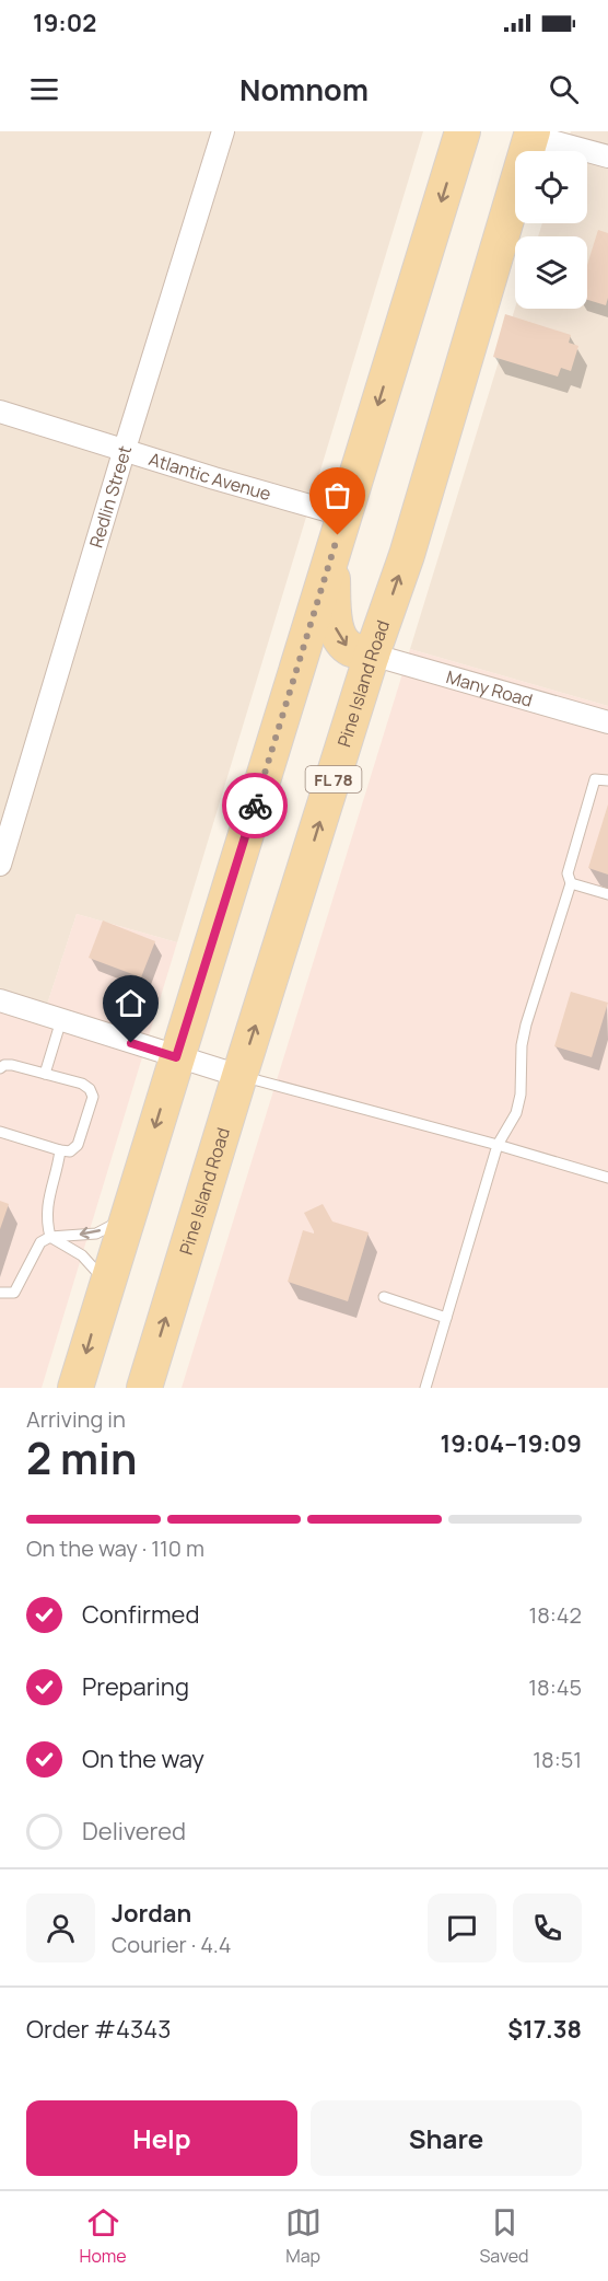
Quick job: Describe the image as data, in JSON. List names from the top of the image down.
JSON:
{
  "streets": {
    "main road": ["Pine Island Road", "FL 78"],
    "street": ["Atlantic Avenue", "Redlin Street", "Many Road"]
  },
  "crossings": [
    ["Atlantic Avenue", "Redlin Street"],
    ["Pine Island Road", "Many Road"]
  ],
  "page": {
    "status": "19:02",
    "header": "Nomnom",
    "heading": ["2 min", "Arriving in", "19:04–19:09"],
    "panel": [
      "Jordan",
      "Courier · 4.4",
      "Order #4343",
      "$17.38"
    ],
    "bar": "On the way · 110 m",
    "list": [
      ["Confirmed", "18:42"],
      ["Preparing", "18:45"],
      ["On the way", "18:51"],
      "Delivered"
    ],
    "buttons": ["Help", "Share"],
    "tabs": ["Home", "Map", "Saved"]
  }
}
